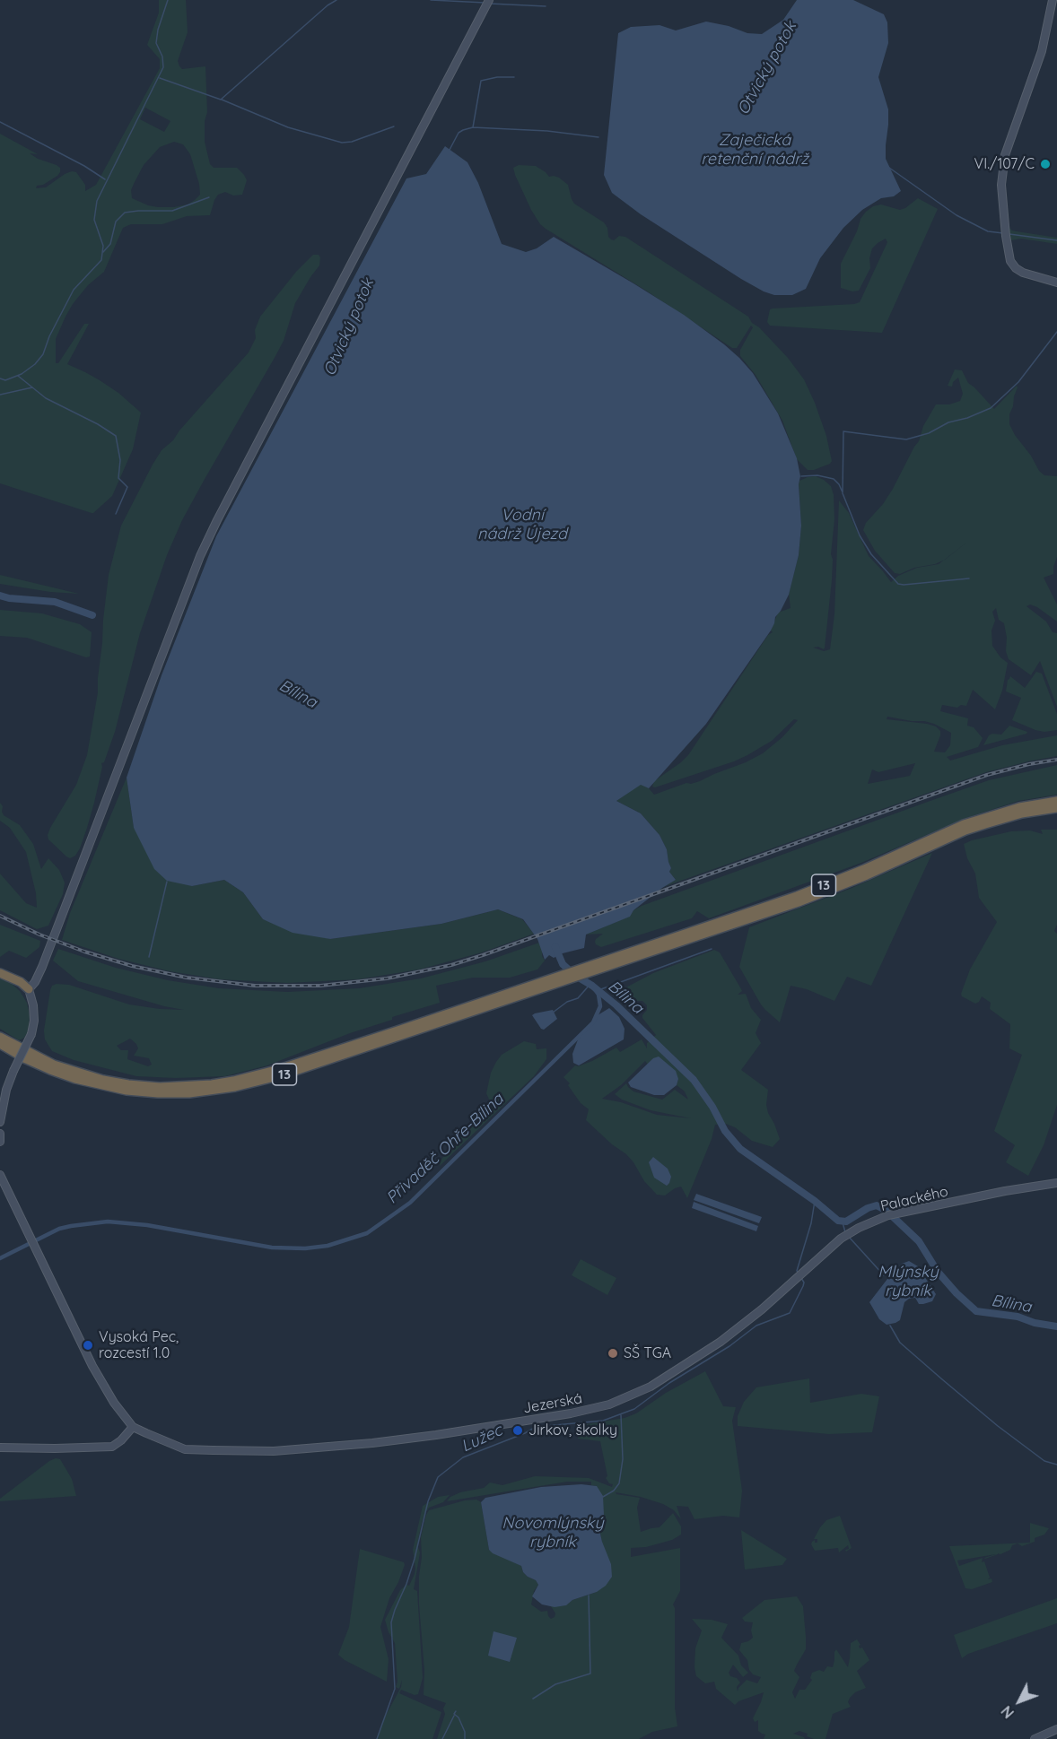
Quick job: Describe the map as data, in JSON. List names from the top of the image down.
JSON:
{
  "streets": {
    "highway": ["13"],
    "street": ["Palackého", "Jezerská"]
  },
  "crossings": [
    ["Palackého", "Jezerská"]
  ],
  "water": [
    "Otvický potok",
    "Zaječická retenční nádrž",
    "Vodní nádrž Újezd",
    "Bílina",
    "Přivaděč Ohře-Bílina",
    "Mlýnský rybník",
    "Lužec",
    "Novomlýnský rybník"
  ],
  "places": [
    "VI./107/C",
    "Vysoká Pec, rozcestí 1.0",
    "SŠ TGA",
    "Jirkov, školky"
  ],
  "north": "bottom left"
}
